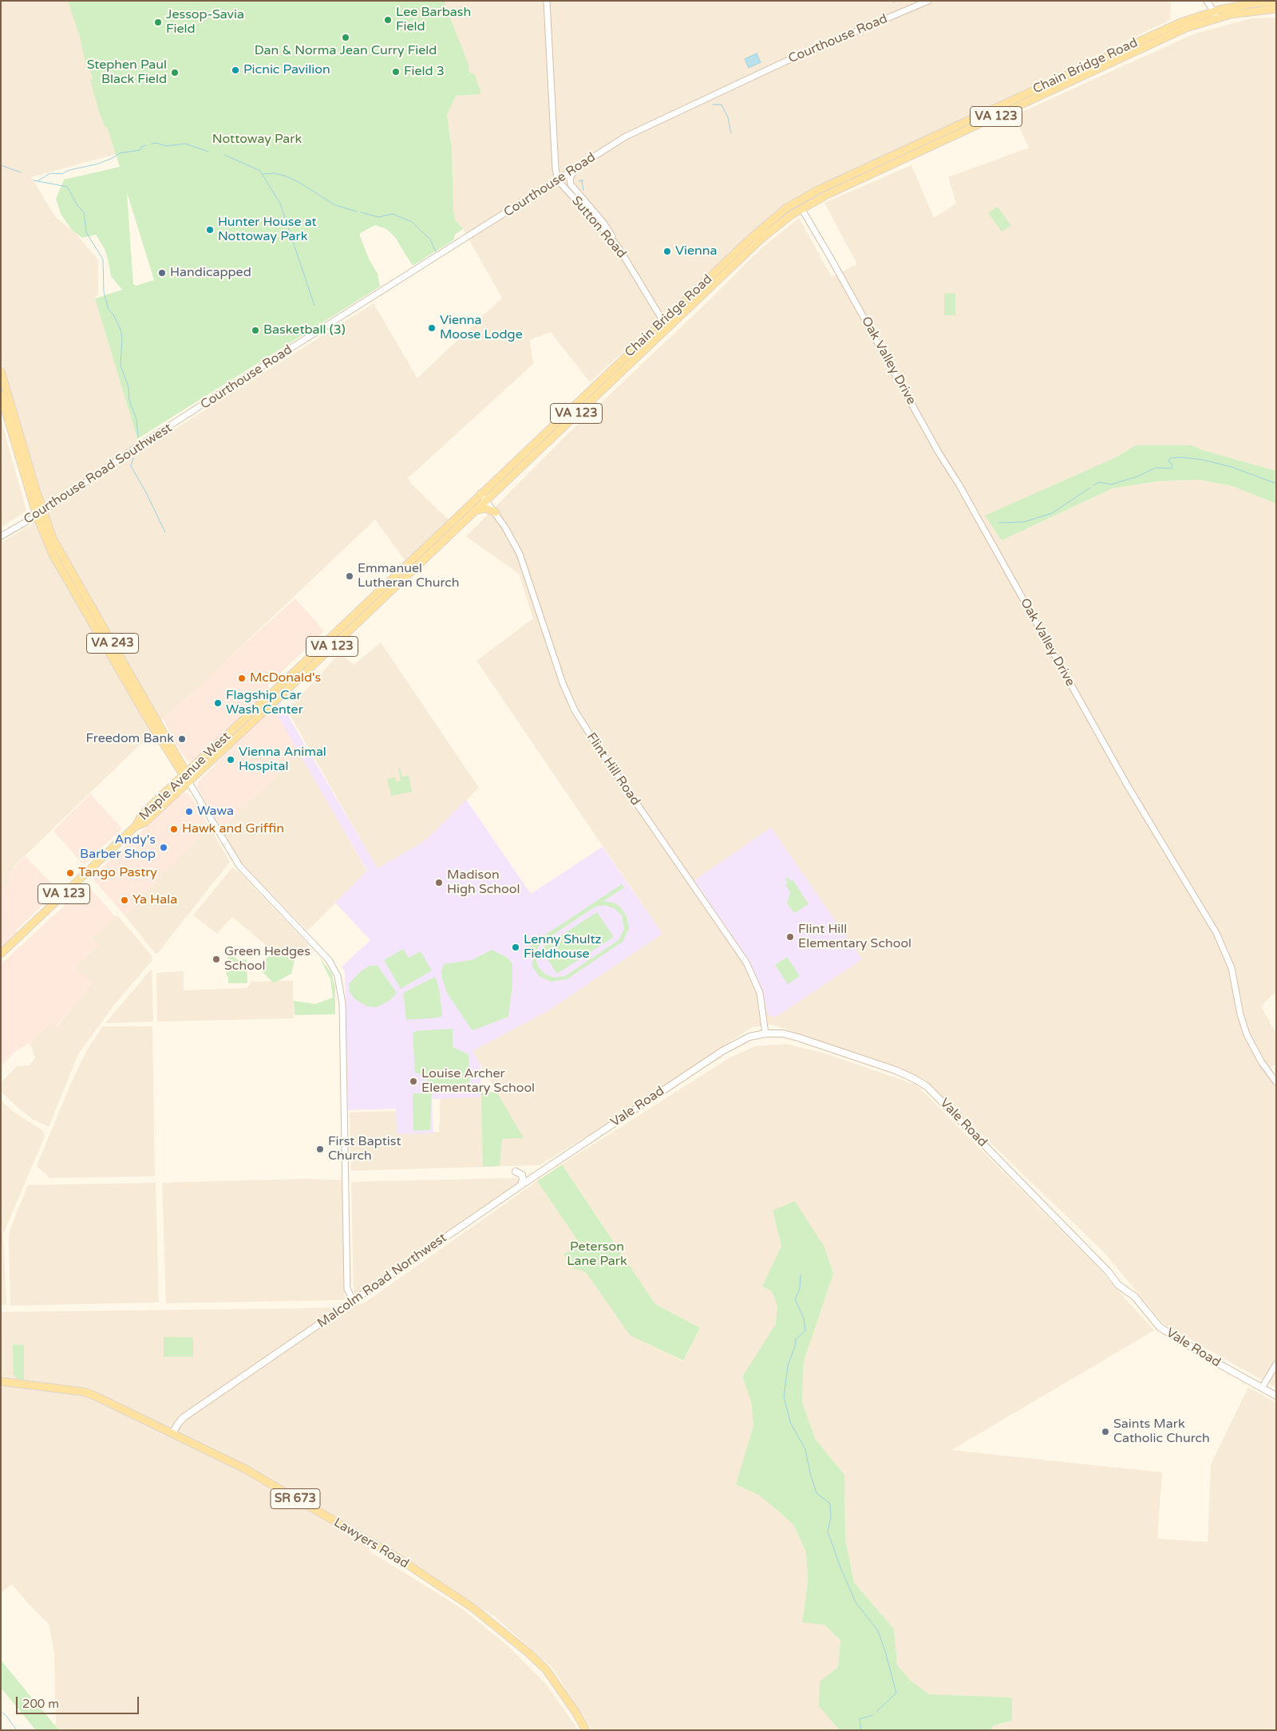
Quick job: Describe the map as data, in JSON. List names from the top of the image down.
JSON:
{
  "streets": {
    "main road": [
      "Chain Bridge Road",
      "VA 123",
      "VA 243",
      "Maple Avenue West",
      "Vale Road",
      "Malcolm Road Northwest",
      "SR 673",
      "Lawyers Road"
    ],
    "street": [
      "Courthouse Road",
      "Sutton Road",
      "Oak Valley Drive",
      "Courthouse Road Southwest",
      "Flint Hill Road"
    ]
  },
  "crossings": [
    ["Courthouse Road", "Sutton Road"],
    ["Courthouse Road", "Courthouse Road Southwest"],
    ["Chain Bridge Road", "Sutton Road"],
    ["Chain Bridge Road", "Oak Valley Drive"],
    ["Chain Bridge Road", "Flint Hill Road"],
    ["Chain Bridge Road", "Maple Avenue West"],
    ["Courthouse Road Southwest", "VA 243"],
    ["VA 243", "Maple Avenue West"],
    ["Flint Hill Road", "Vale Road"],
    ["Vale Road", "Malcolm Road Northwest"],
    ["Malcolm Road Northwest", "Lawyers Road"]
  ],
  "parks": ["Nottoway Park", "Peterson Lane Park"],
  "places": [
    "Lee Barbash Field",
    "Jessop-Savia Field",
    "Dan & Norma Jean Curry Field",
    "Picnic Pavilion",
    "Field 3",
    "Stephen Paul Black Field",
    "Hunter House at Nottoway Park",
    "Vienna",
    "Handicapped",
    "Vienna Moose Lodge",
    "Basketball (3)",
    "Emmanuel Lutheran Church",
    "McDonald's",
    "Flagship Car Wash Center",
    "Freedom Bank",
    "Vienna Animal Hospital",
    "Wawa",
    "Hawk and Griffin",
    "Andy's Barber Shop",
    "Tango Pastry",
    "Madison High School",
    "Ya Hala",
    "Flint Hill Elementary School",
    "Lenny Shultz Fieldhouse",
    "Green Hedges School",
    "Louise Archer Elementary School",
    "First Baptist Church",
    "Saints Mark Catholic Church"
  ],
  "scale_bar": "200 m"
}
